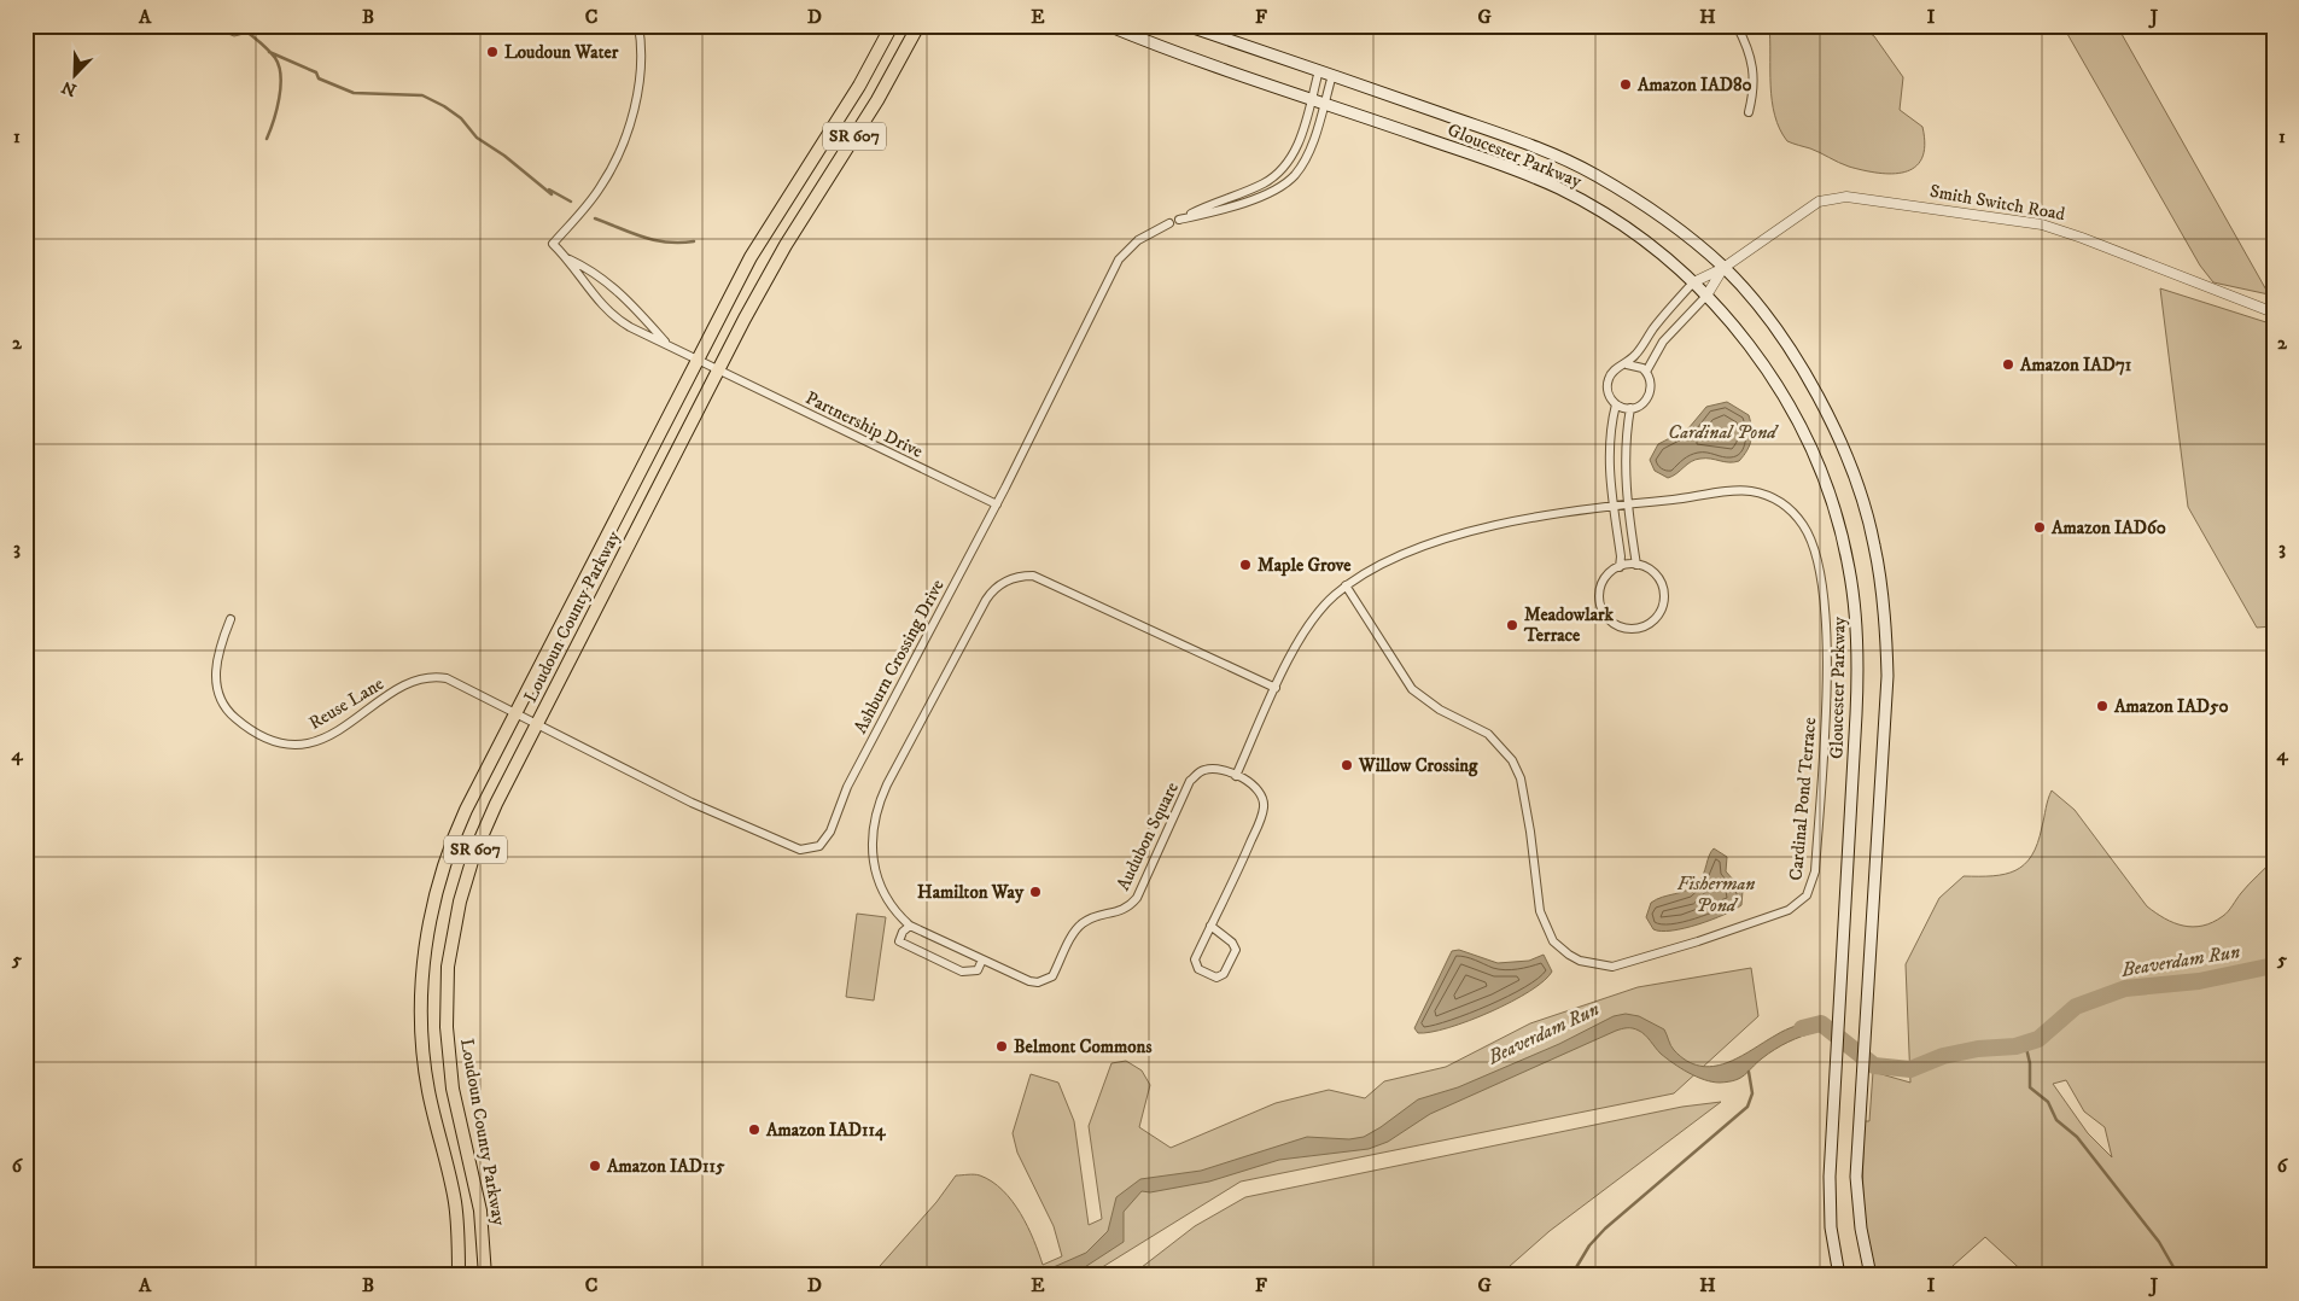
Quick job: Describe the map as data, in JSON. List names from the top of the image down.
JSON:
{
  "streets": {
    "main road": ["SR 607", "Gloucester Parkway", "Loudoun County Parkway"],
    "street": [
      "Smith Switch Road",
      "Partnership Drive",
      "Ashburn Crossing Drive",
      "Reuse Lane",
      "Cardinal Pond Terrace",
      "Audubon Square"
    ]
  },
  "crossings": [
    ["Gloucester Parkway", "Smith Switch Road"],
    ["Partnership Drive", "Loudoun County Parkway"],
    ["Partnership Drive", "Ashburn Crossing Drive"],
    ["Loudoun County Parkway", "Ashburn Crossing Drive"],
    ["Loudoun County Parkway", "Reuse Lane"],
    ["Ashburn Crossing Drive", "Reuse Lane"],
    ["Cardinal Pond Terrace", "Audubon Square"]
  ],
  "water": ["Cardinal Pond", "Fisherman Pond", "Beaverdam Run"],
  "places": [
    "Loudoun Water",
    "Amazon IAD80",
    "Amazon IAD71",
    "Amazon IAD60",
    "Maple Grove",
    "Meadowlark Terrace",
    "Amazon IAD50",
    "Willow Crossing",
    "Hamilton Way",
    "Belmont Commons",
    "Amazon IAD114",
    "Amazon IAD115"
  ],
  "north": "bottom left",
  "grid": {
    "columns": [
      "A",
      "B",
      "C",
      "D",
      "E",
      "F",
      "G",
      "H",
      "I",
      "J"
    ],
    "rows": [
      "1",
      "2",
      "3",
      "4",
      "5",
      "6"
    ]
  }
}
